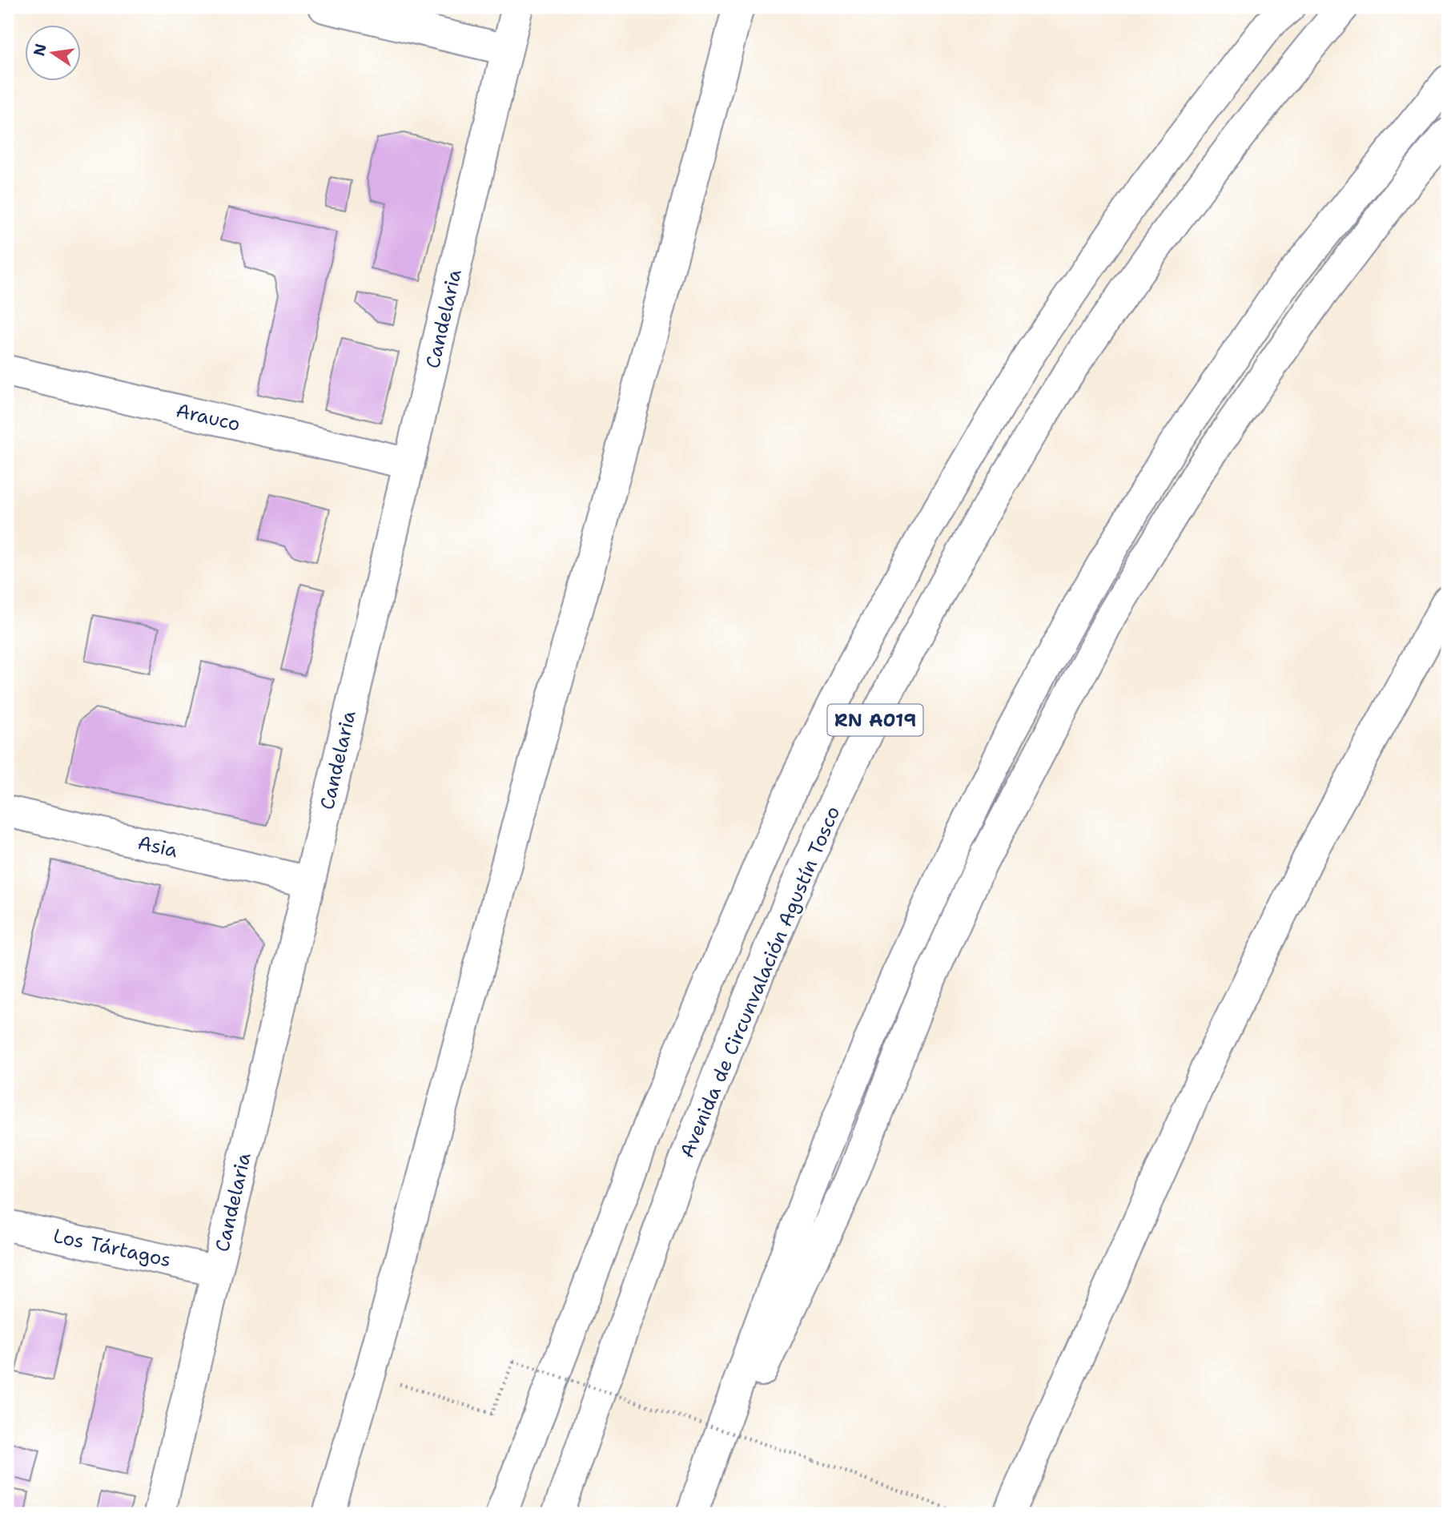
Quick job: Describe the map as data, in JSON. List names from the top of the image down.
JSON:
{
  "streets": {
    "main road": [
      "Candelaria",
      "Arauco",
      "RN A019",
      "Asia",
      "Avenida de Circunvalación Agustín Tosco",
      "Los Tártagos"
    ]
  },
  "crossings": [
    ["Candelaria", "Arauco"],
    ["Candelaria", "Asia"],
    ["Candelaria", "Los Tártagos"]
  ],
  "north": "left"
}
